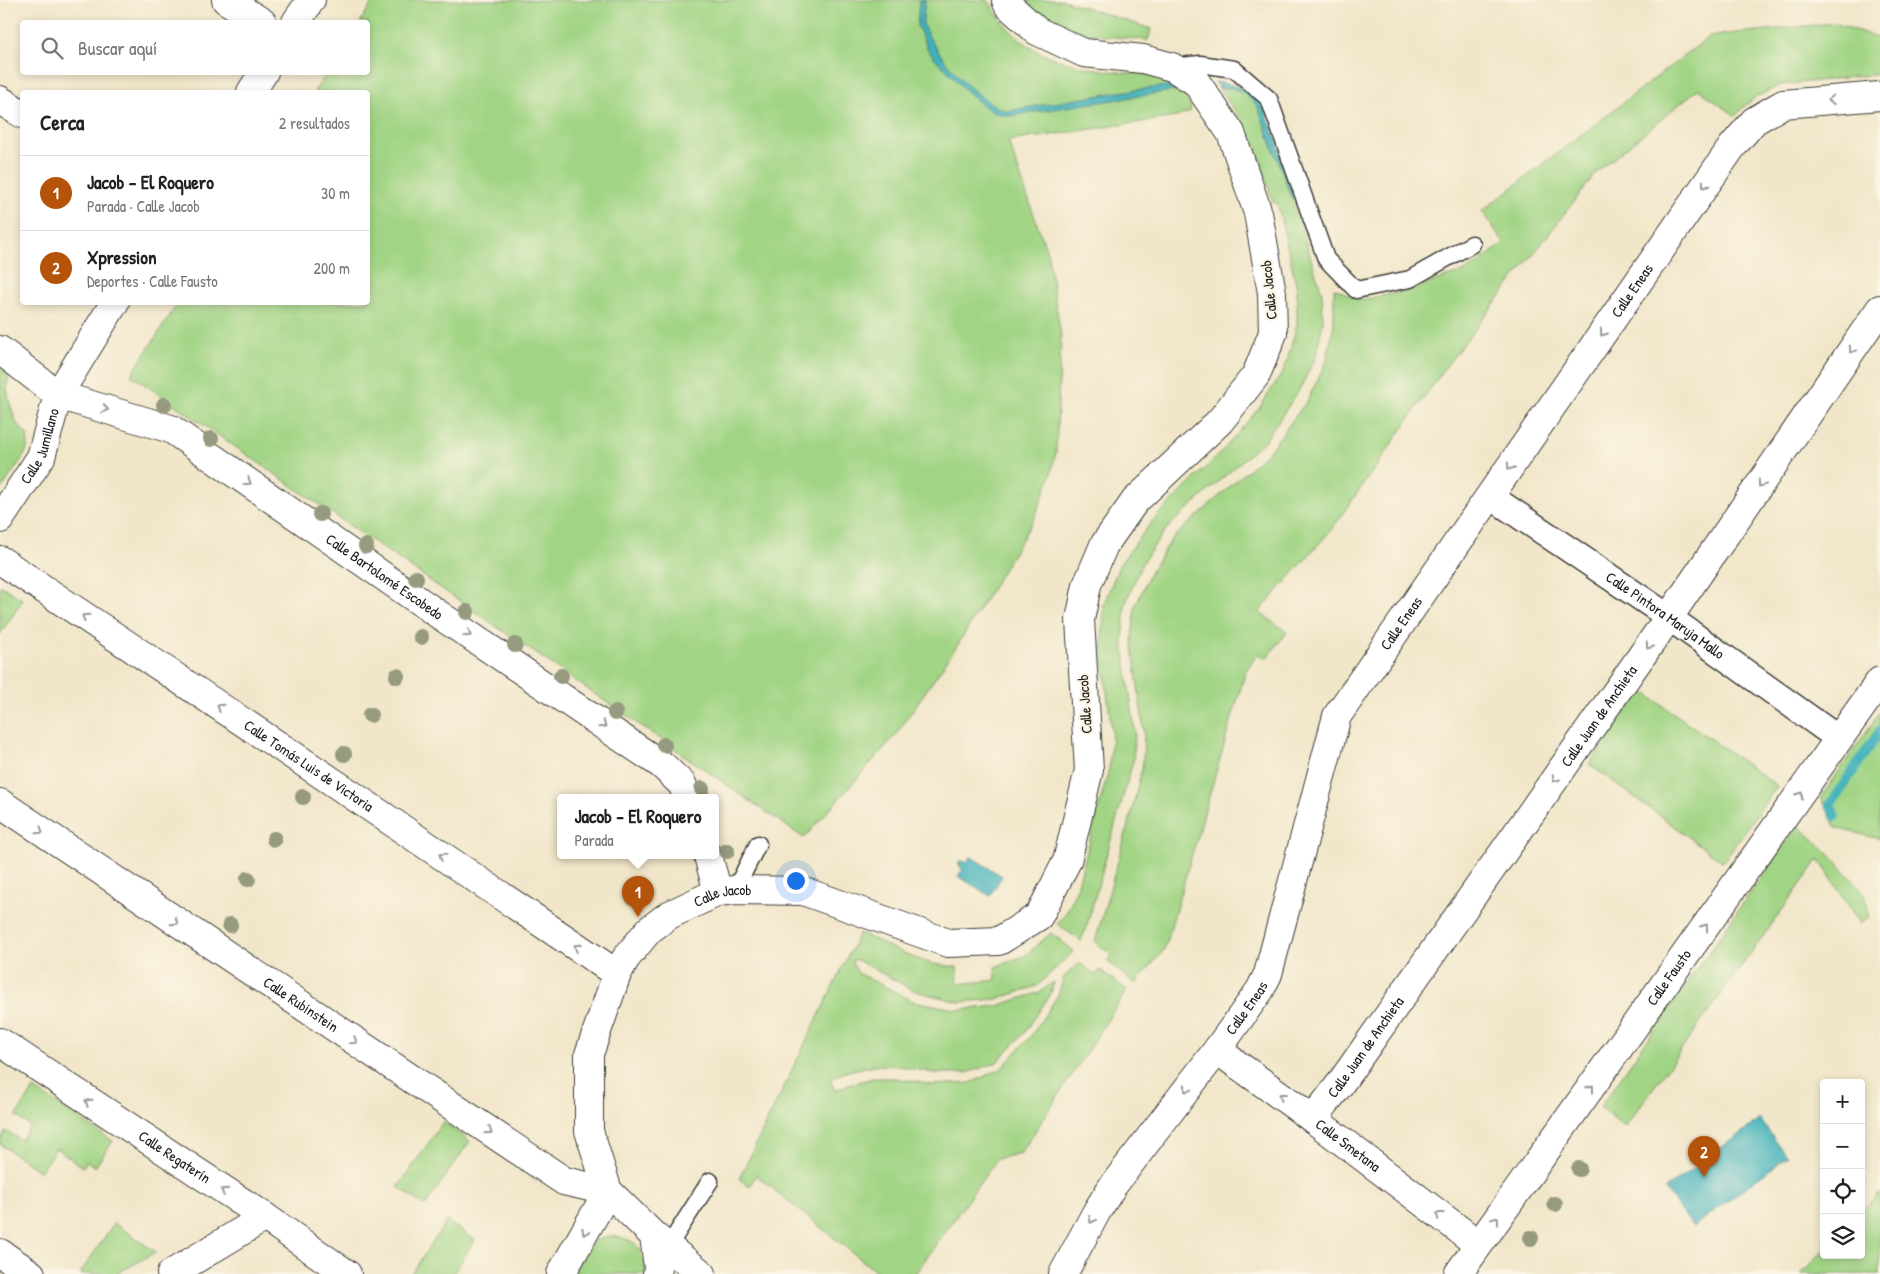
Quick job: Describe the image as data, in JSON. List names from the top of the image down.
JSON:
{
  "streets": {
    "street": [
      "Calle Jacob",
      "Calle Eneas",
      "Calle Jumillano",
      "Calle Bartolomé Escobedo",
      "Calle Pintora Maruja Mallo",
      "Calle Juan de Anchieta",
      "Calle Tomás Luis de Victoria",
      "Calle Fausto",
      "Calle Rubinstein",
      "Calle Smetana",
      "Calle Regaterín"
    ]
  },
  "crossings": [
    ["Calle Jacob", "Calle Tomás Luis de Victoria"],
    ["Calle Jacob", "Calle Rubinstein"],
    ["Calle Eneas", "Calle Pintora Maruja Mallo"],
    ["Calle Eneas", "Calle Smetana"],
    ["Calle Jumillano", "Calle Bartolomé Escobedo"],
    ["Calle Pintora Maruja Mallo", "Calle Juan de Anchieta"],
    ["Calle Pintora Maruja Mallo", "Calle Fausto"],
    ["Calle Juan de Anchieta", "Calle Smetana"],
    ["Calle Fausto", "Calle Smetana"]
  ],
  "one_way": [
    "Calle Eneas",
    "Calle Bartolomé Escobedo",
    "Calle Juan de Anchieta",
    "Calle Tomás Luis de Victoria",
    "Calle Fausto",
    "Calle Rubinstein",
    "Calle Smetana",
    "Calle Regaterín"
  ],
  "page": {
    "search": "Buscar aquí",
    "heading": ["Cerca", "2 resultados"],
    "list": [
      {
        "mark": "1",
        "name": "Jacob - El Roquero",
        "note": "Parada · Calle Jacob",
        "value": "30 m"
      },
      {
        "mark": "2",
        "name": "Xpression",
        "note": "Deportes · Calle Fausto",
        "value": "200 m"
      }
    ],
    "popup": ["Jacob - El Roquero", "Parada"],
    "pins": ["1", "2"],
    "map_buttons": ["+", "−"]
  }
}
